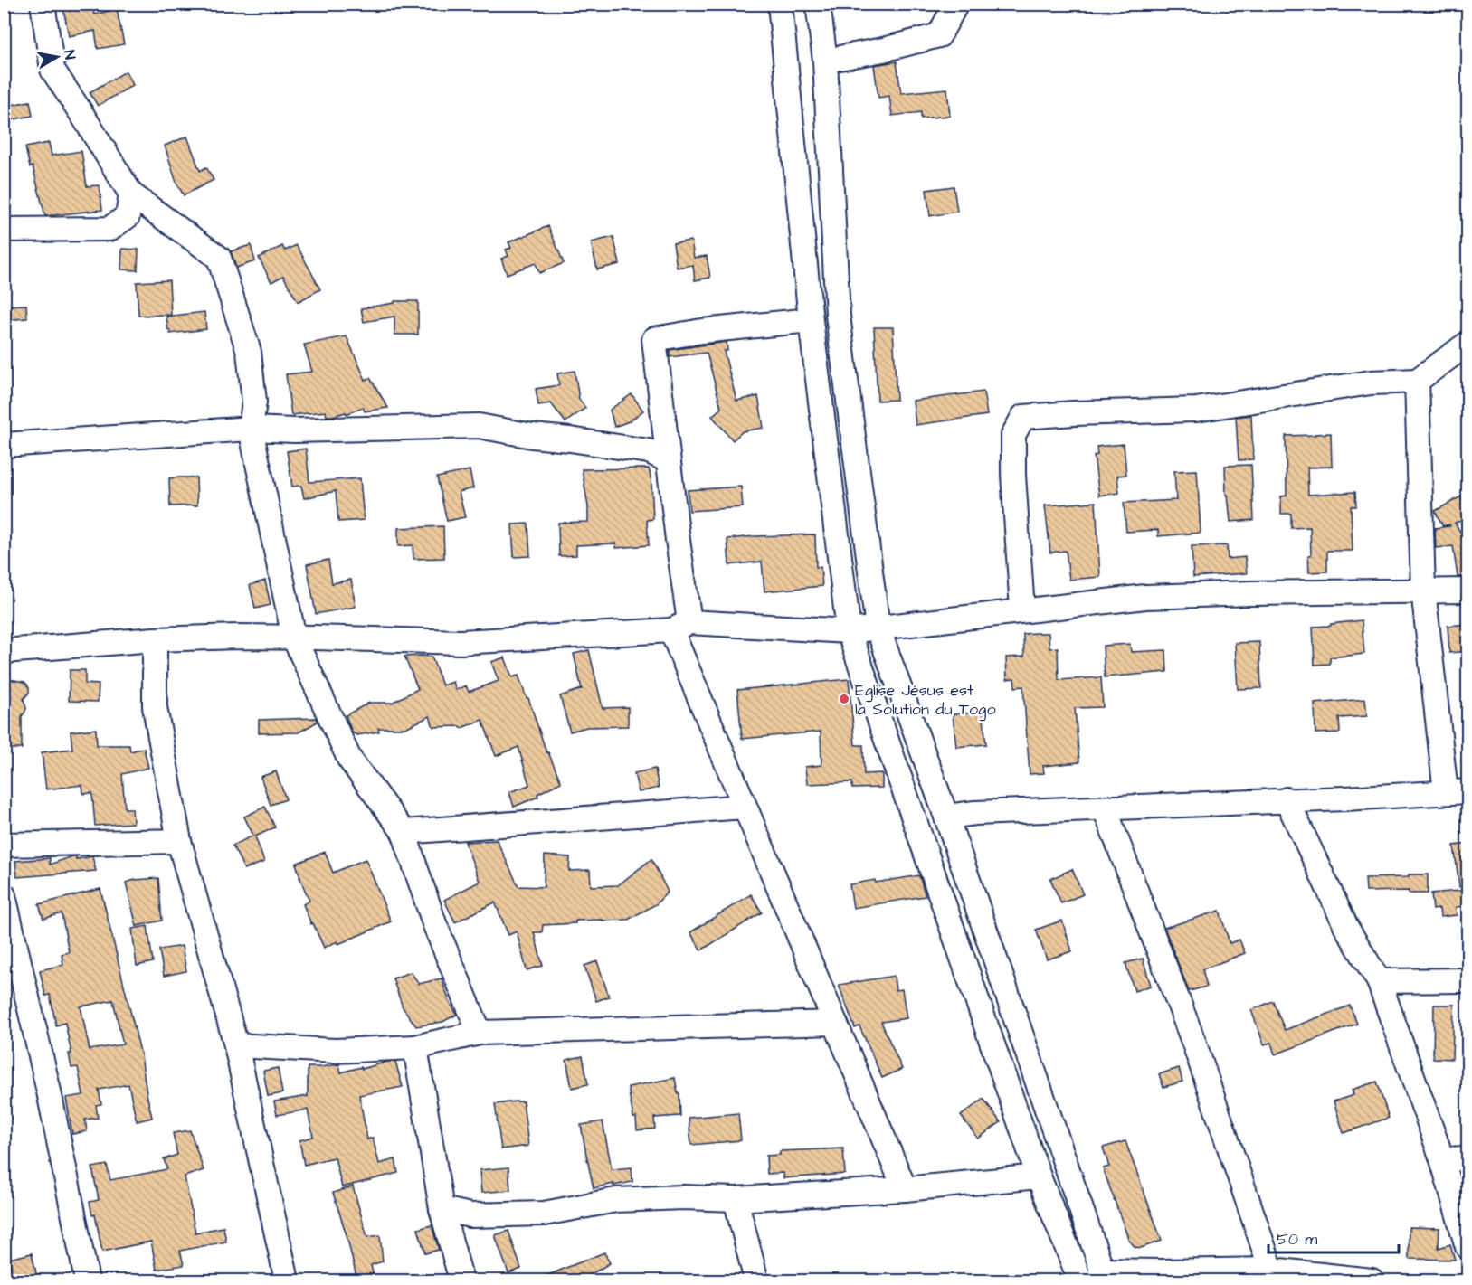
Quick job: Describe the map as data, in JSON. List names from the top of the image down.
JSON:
{
  "places": ["Eglise Jésus est la Solution du Togo"],
  "scale_bar": "50 m",
  "north": "right"
}
